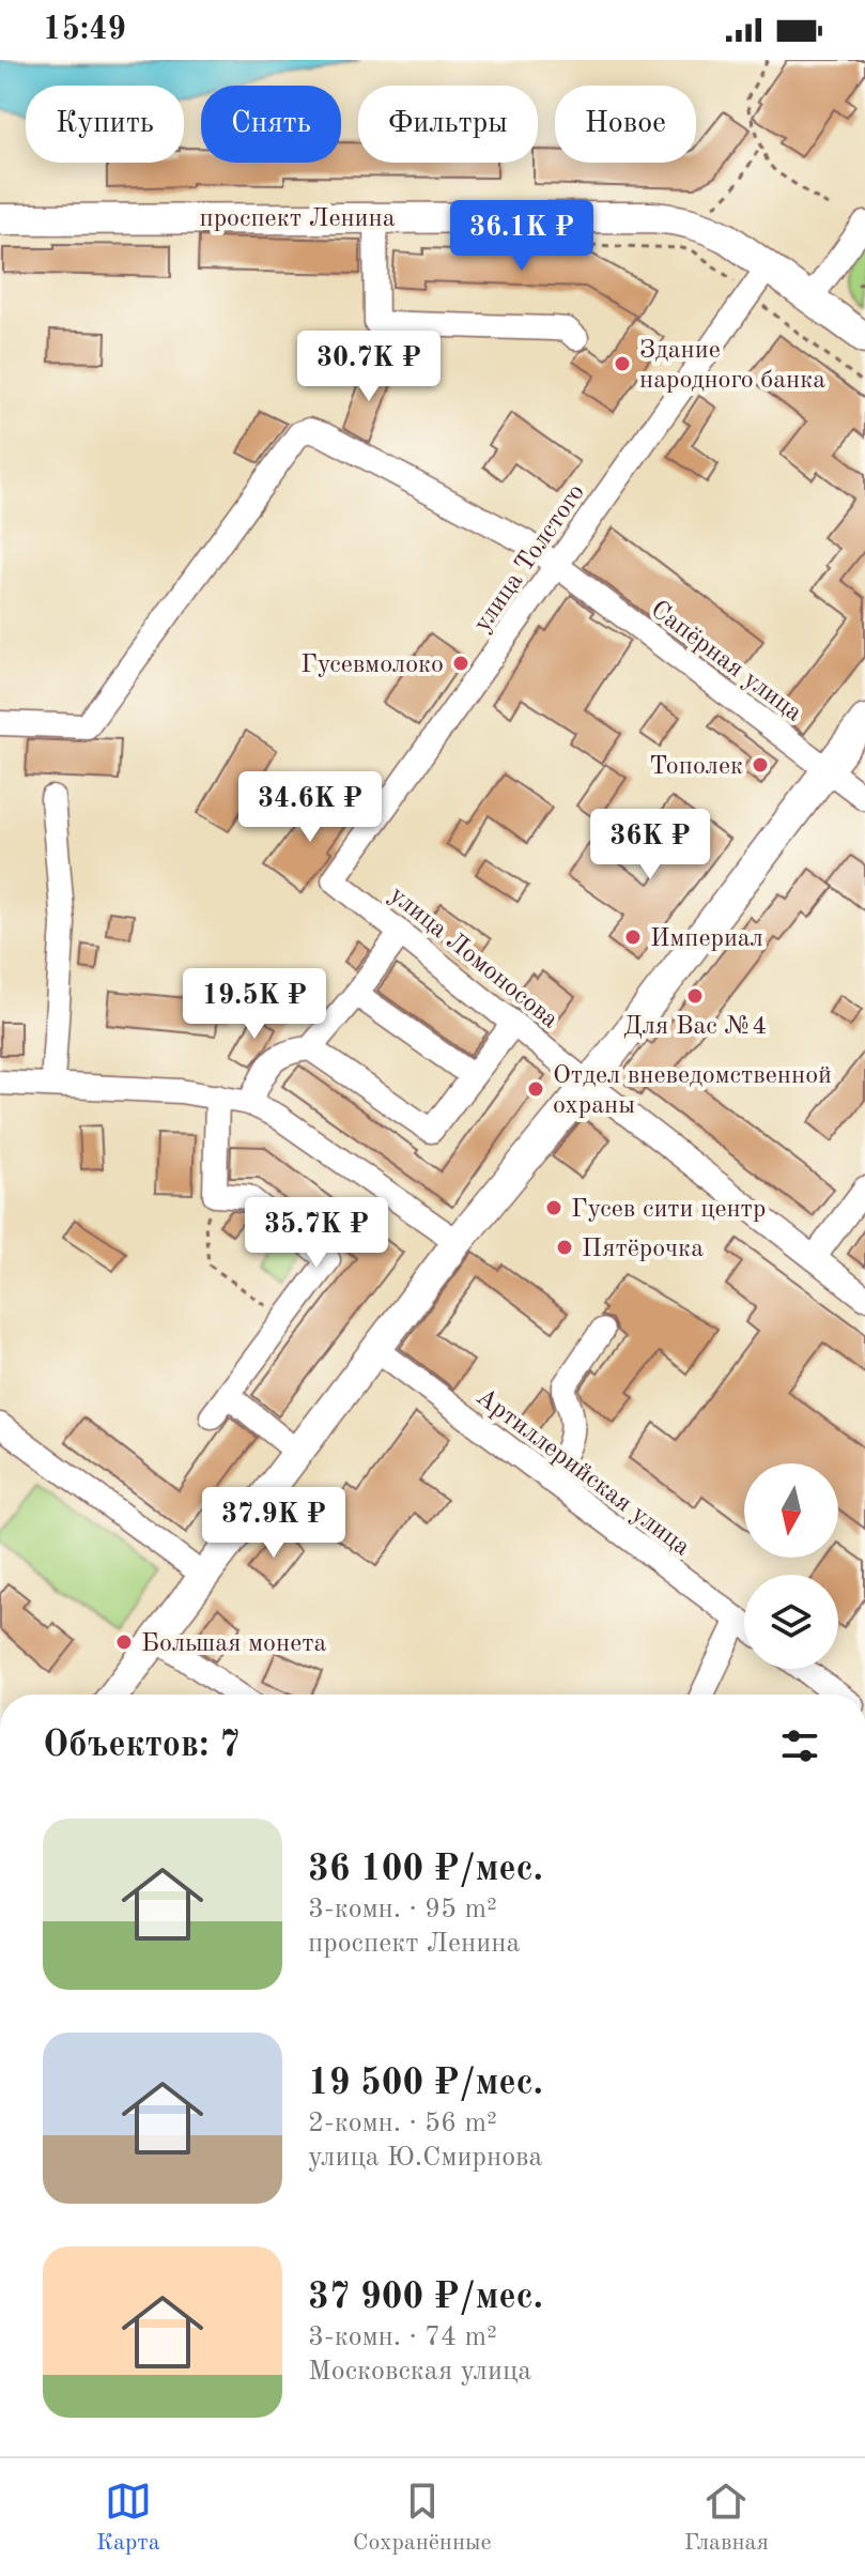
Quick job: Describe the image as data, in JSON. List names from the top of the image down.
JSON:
{
  "streets": {
    "main road": ["проспект Ленина"],
    "street": [
      "улица Толстого",
      "Сапёрная улица",
      "улица Ломоносова",
      "Артиллерийская улица"
    ]
  },
  "crossings": [
    ["проспект Ленина", "улица Толстого"],
    ["улица Толстого", "Сапёрная улица"],
    ["улица Толстого", "улица Ломоносова"]
  ],
  "places": [
    "Здание народного банка",
    "Гусевмолоко",
    "Тополек",
    "Империал",
    "Для Вас №4",
    "Отдел вневедомственной охраны",
    "Гусев сити центр",
    "Пятёрочка",
    "Большая монета"
  ],
  "north": "bottom",
  "page": {
    "status": "15:49",
    "chip": [
      "Купить",
      "Снять",
      "Фильтры",
      "Новое"
    ],
    "price": [
      "36.1K ₽",
      "30.7K ₽",
      "34.6K ₽",
      "36K ₽",
      "19.5K ₽",
      "35.7K ₽",
      "37.9K ₽"
    ],
    "heading": "Объектов: 7",
    "list": [
      {
        "name": "36 100 ₽/мес.",
        "note": "3-комн. · 95 m² · проспект Ленина"
      },
      {
        "name": "19 500 ₽/мес.",
        "note": "2-комн. · 56 m² · улица Ю.Смирнова"
      },
      {
        "name": "37 900 ₽/мес.",
        "note": "3-комн. · 74 m² · Московская улица"
      }
    ],
    "tabs": ["Карта", "Сохранённые", "Главная"]
  }
}
